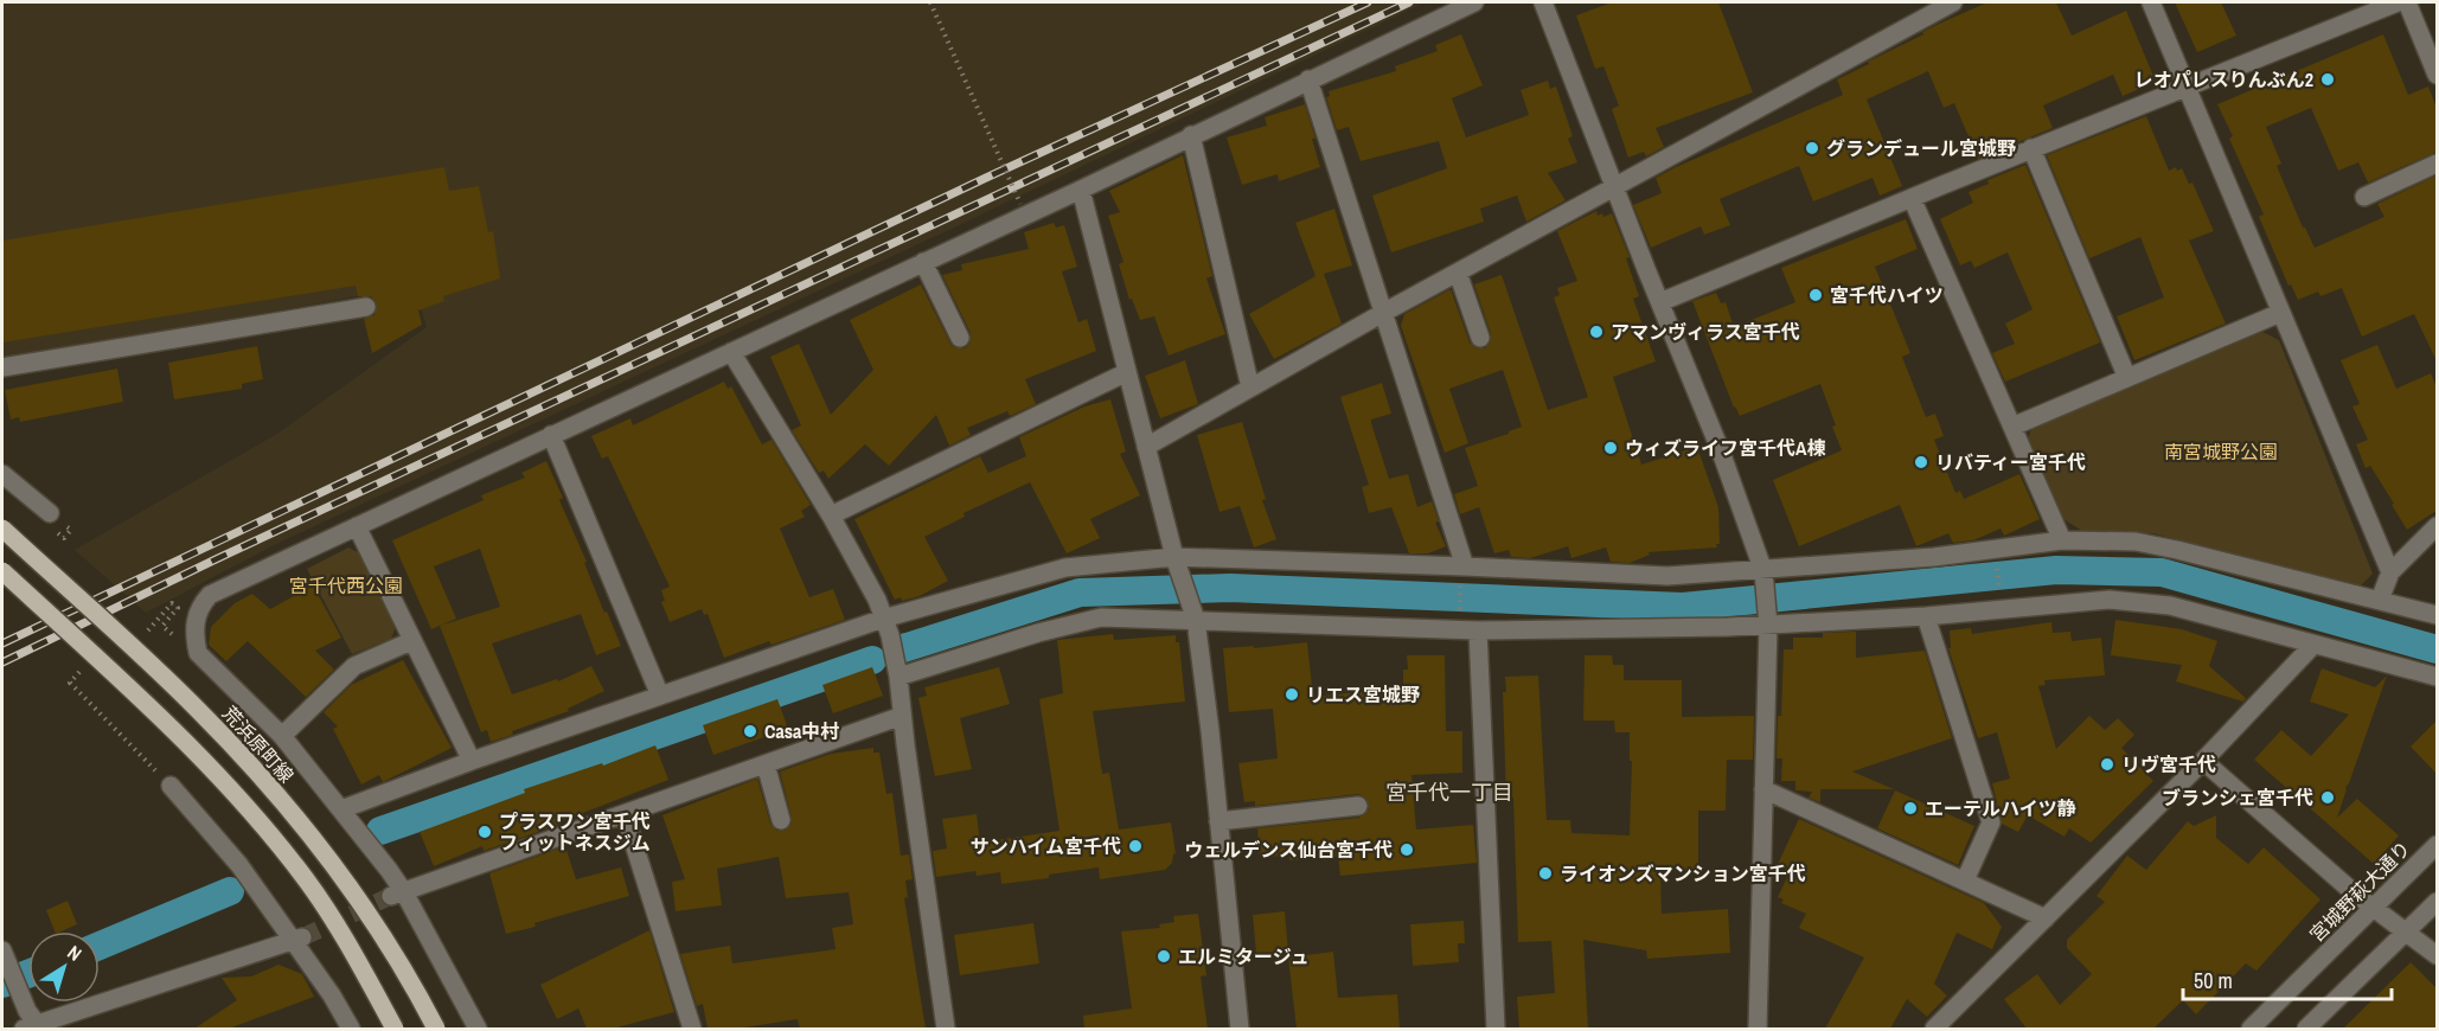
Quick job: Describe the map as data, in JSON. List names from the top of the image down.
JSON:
{
  "streets": {
    "main road": ["荒浜原町線"],
    "street": ["宮城野萩大通り"]
  },
  "districts": ["宮千代一丁目"],
  "parks": ["南宮城野公園", "宮千代西公園"],
  "places": [
    "レオパレスりんぶん2",
    "グランデュール宮城野",
    "宮千代ハイツ",
    "アマンヴィラス宮千代",
    "ウィズライフ宮千代A棟",
    "リバティー宮千代",
    "リエス宮城野",
    "Casa中村",
    "リヴ宮千代",
    "ブランシェ宮千代",
    "エーテルハイツ静",
    "プラスワン宮千代 フィットネスジム",
    "サンハイム宮千代",
    "ウェルデンス仙台宮千代",
    "ライオンズマンション宮千代",
    "エルミタージュ"
  ],
  "scale_bar": "50 m",
  "north": "top right"
}
